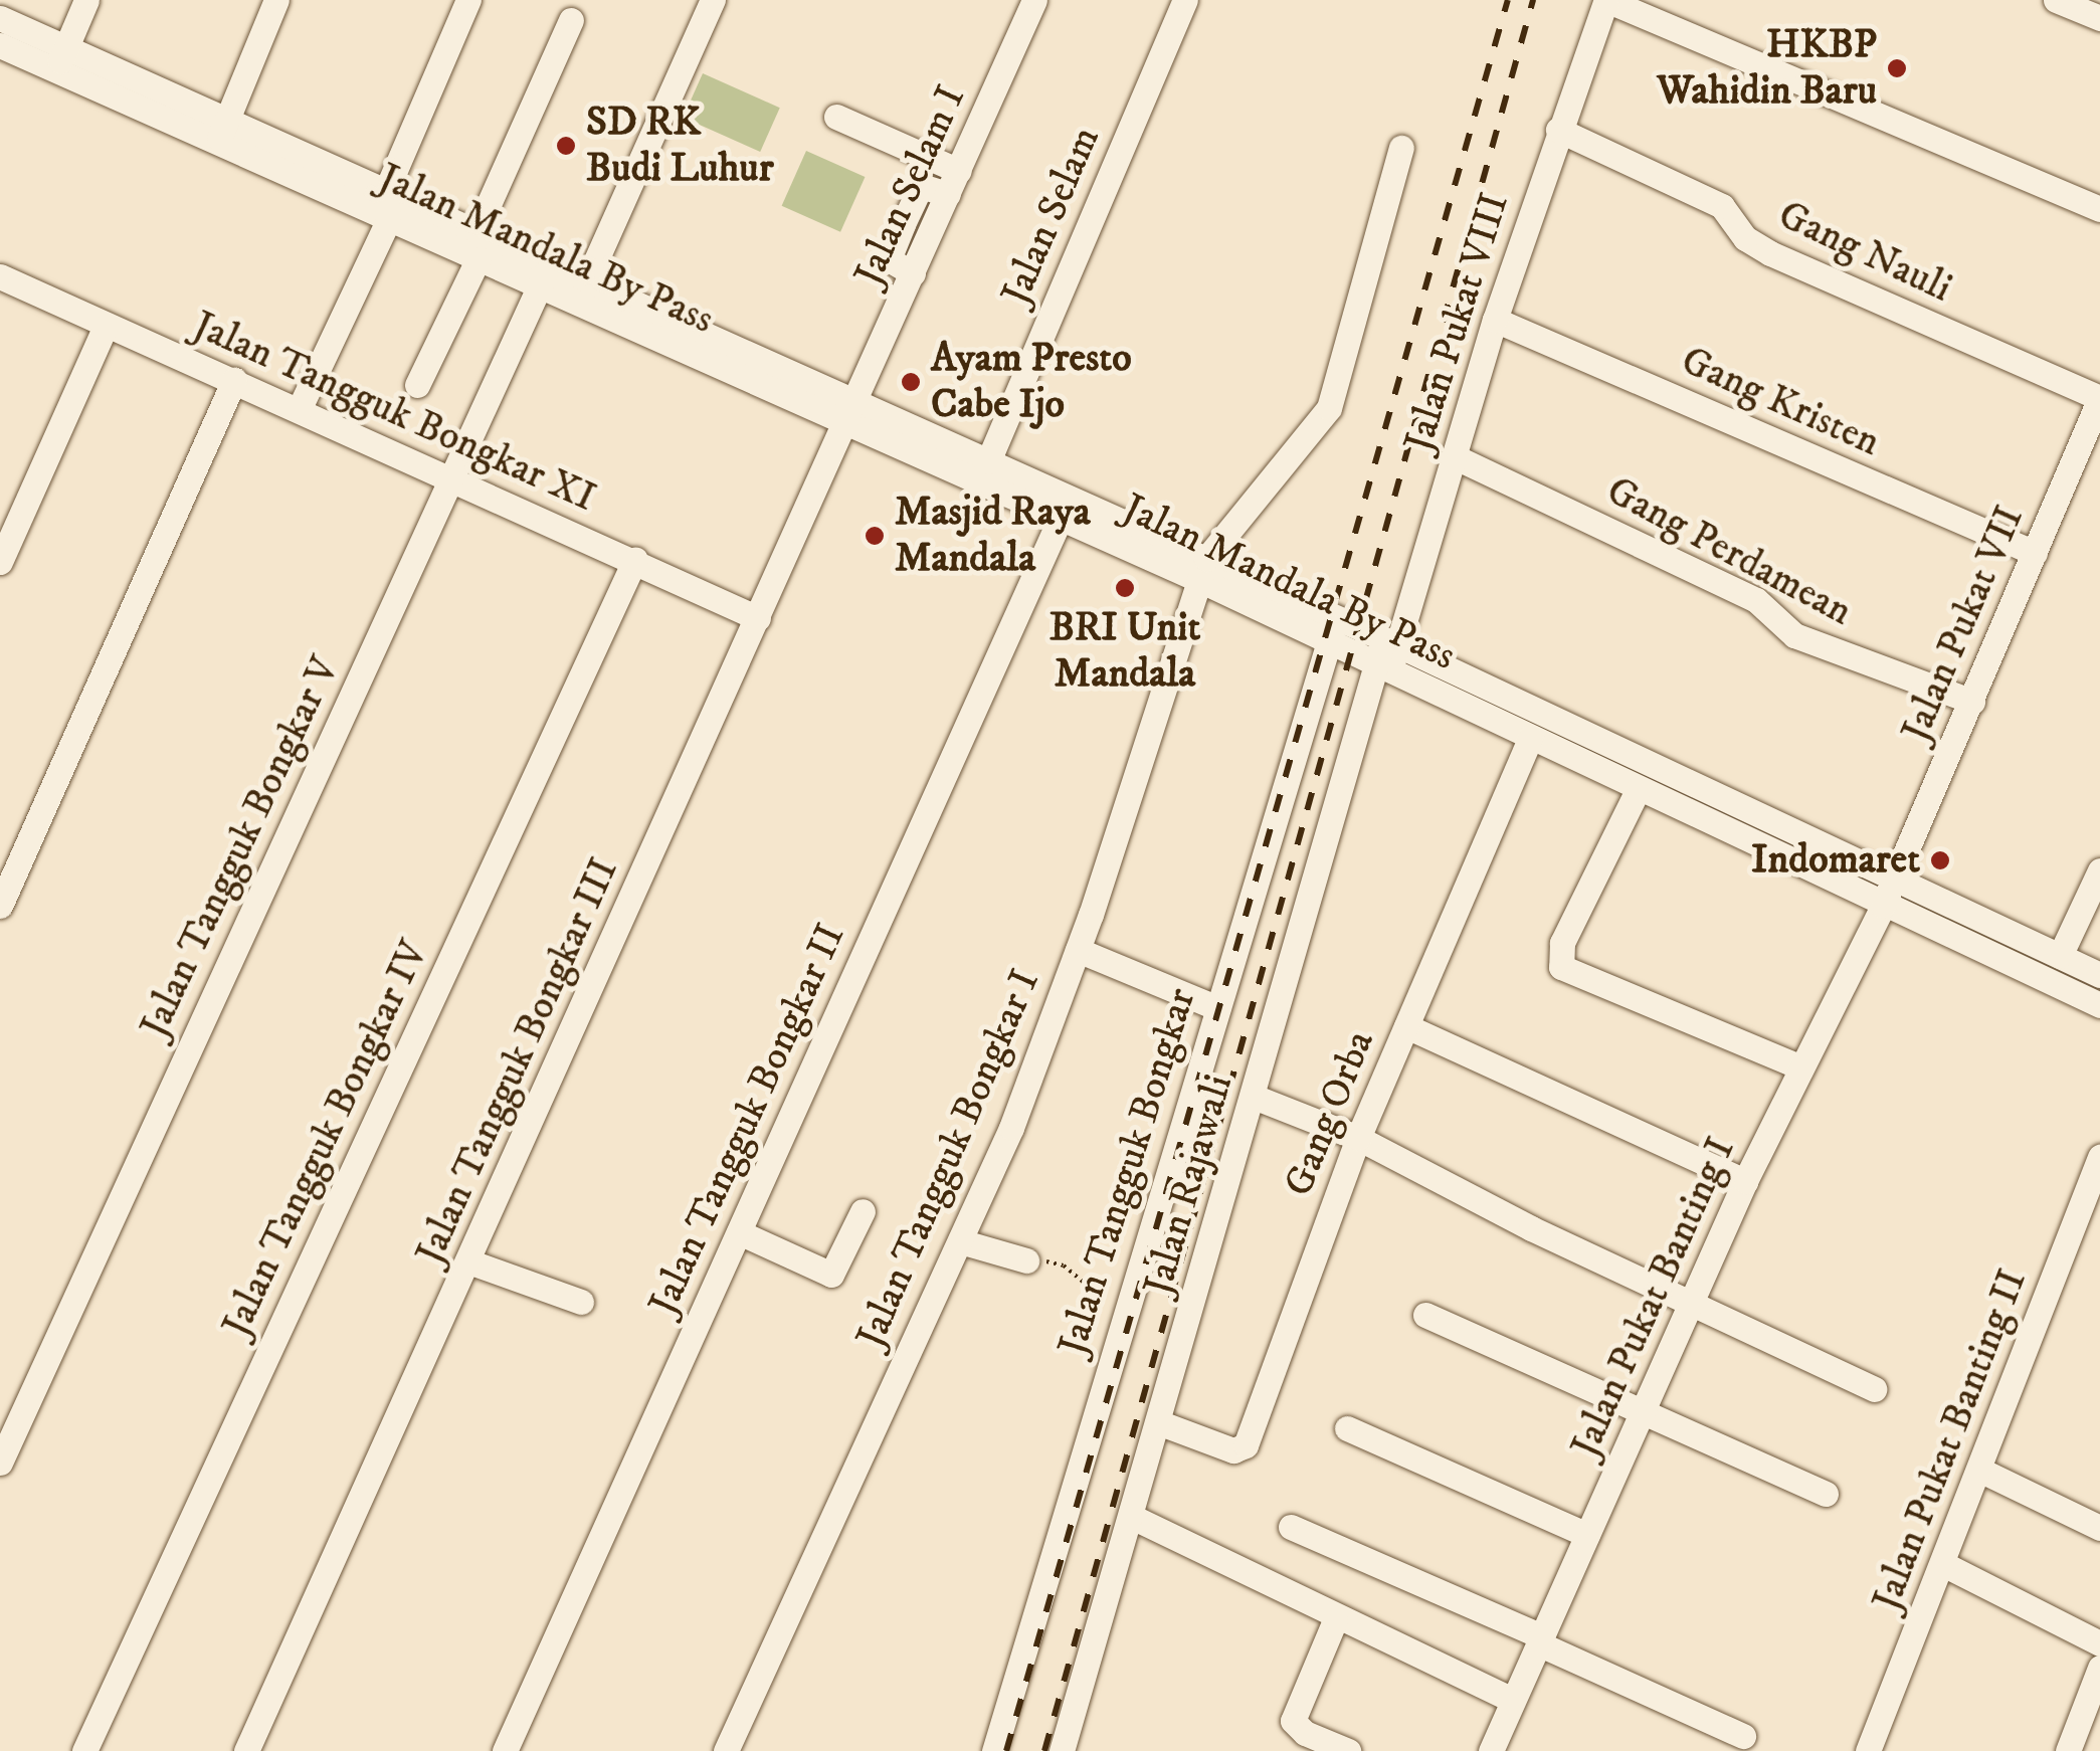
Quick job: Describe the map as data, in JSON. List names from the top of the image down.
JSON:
{
  "streets": {
    "street": [
      "Jalan Selam I",
      "Jalan Selam",
      "Jalan Mandala By Pass",
      "Gang Nauli",
      "Jalan Pukat VIII",
      "Gang Kristen",
      "Jalan Tangguk Bongkar XI",
      "Gang Perdamean",
      "Jalan Pukat VII",
      "Jalan Tangguk Bongkar V",
      "Jalan Tangguk Bongkar III",
      "Gang Orba",
      "Jalan Tangguk Bongkar II",
      "Jalan Tangguk Bongkar IV",
      "Jalan Tangguk Bongkar I",
      "Jalan Tangguk Bongkar",
      "Jalan Rajawali",
      "Jalan Pukat Banting I",
      "Jalan Pukat Banting II"
    ]
  },
  "crossings": [
    ["Jalan Selam I", "Jalan Mandala By Pass"],
    ["Jalan Selam I", "Jalan Tangguk Bongkar III"],
    ["Jalan Selam", "Jalan Mandala By Pass"],
    ["Jalan Mandala By Pass", "Jalan Pukat VIII"],
    ["Jalan Mandala By Pass", "Jalan Pukat VII"],
    ["Jalan Mandala By Pass", "Jalan Tangguk Bongkar V"],
    ["Jalan Mandala By Pass", "Jalan Tangguk Bongkar III"],
    ["Jalan Mandala By Pass", "Gang Orba"],
    ["Jalan Mandala By Pass", "Jalan Tangguk Bongkar II"],
    ["Jalan Mandala By Pass", "Jalan Tangguk Bongkar I"],
    ["Jalan Mandala By Pass", "Jalan Tangguk Bongkar"],
    ["Jalan Mandala By Pass", "Jalan Rajawali"],
    ["Jalan Mandala By Pass", "Jalan Pukat Banting I"],
    ["Gang Nauli", "Jalan Pukat VIII"],
    ["Gang Nauli", "Jalan Pukat VII"],
    ["Jalan Pukat VIII", "Gang Kristen"],
    ["Jalan Pukat VIII", "Gang Perdamean"],
    ["Jalan Pukat VIII", "Jalan Rajawali"],
    ["Gang Kristen", "Jalan Pukat VII"],
    ["Jalan Tangguk Bongkar XI", "Jalan Tangguk Bongkar V"],
    ["Jalan Tangguk Bongkar XI", "Jalan Tangguk Bongkar III"],
    ["Jalan Tangguk Bongkar XI", "Jalan Tangguk Bongkar IV"],
    ["Gang Perdamean", "Jalan Pukat VII"],
    ["Jalan Pukat VII", "Jalan Pukat Banting I"]
  ],
  "places": [
    "HKBP Wahidin Baru",
    "SD RK Budi Luhur",
    "Ayam Presto Cabe Ijo",
    "Masjid Raya Mandala",
    "BRI Unit Mandala",
    "Indomaret"
  ]
}
